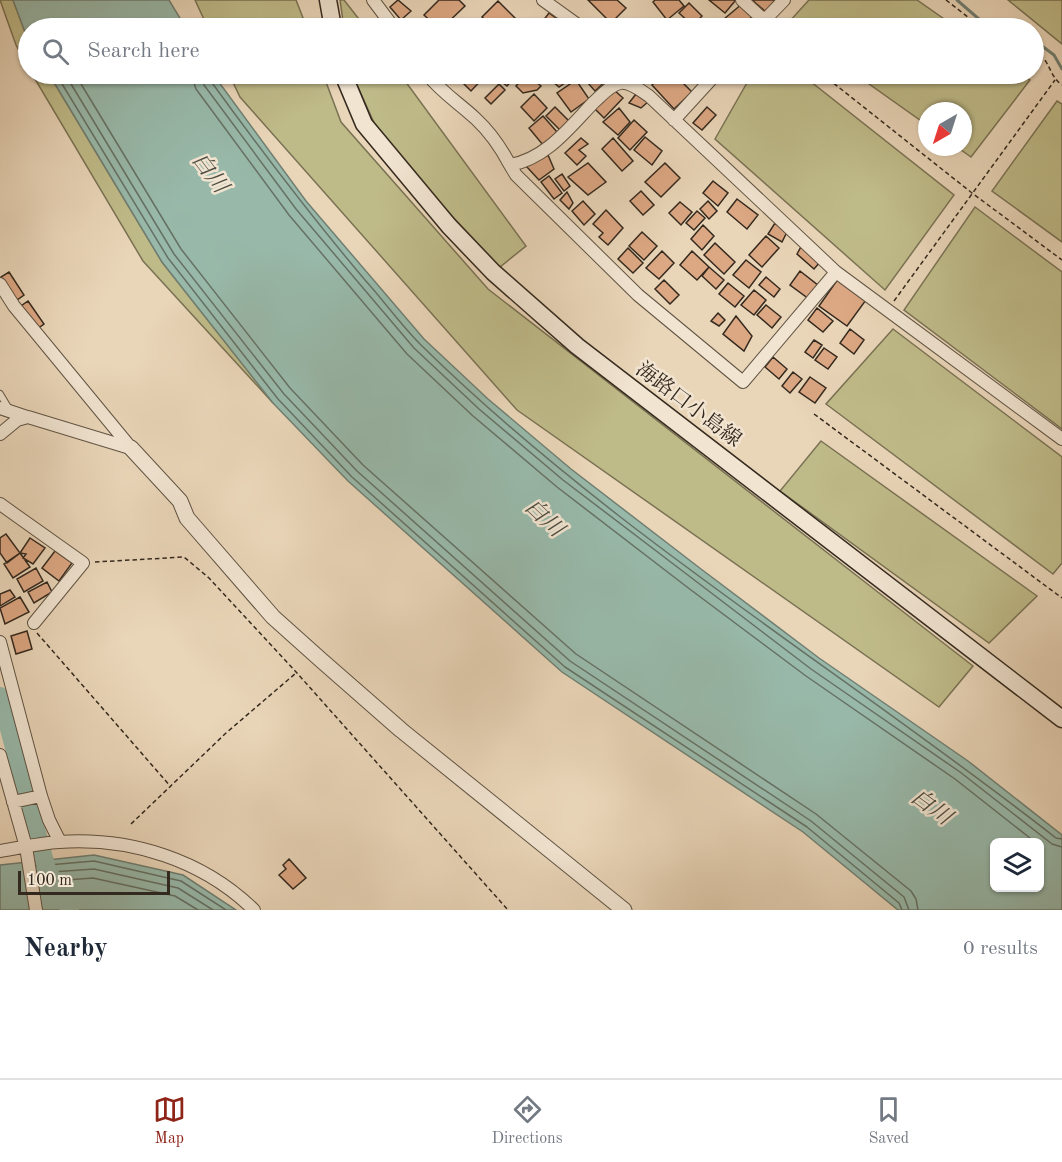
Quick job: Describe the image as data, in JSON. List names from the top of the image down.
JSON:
{
  "streets": {
    "main road": ["海路口小島線"]
  },
  "water": ["白川"],
  "scale_bar": "100 m",
  "north": "bottom left",
  "page": {
    "search": "Search here",
    "scale": "100 m",
    "heading": ["Nearby", "0 results"],
    "nav": ["Map", "Directions", "Saved"]
  }
}
